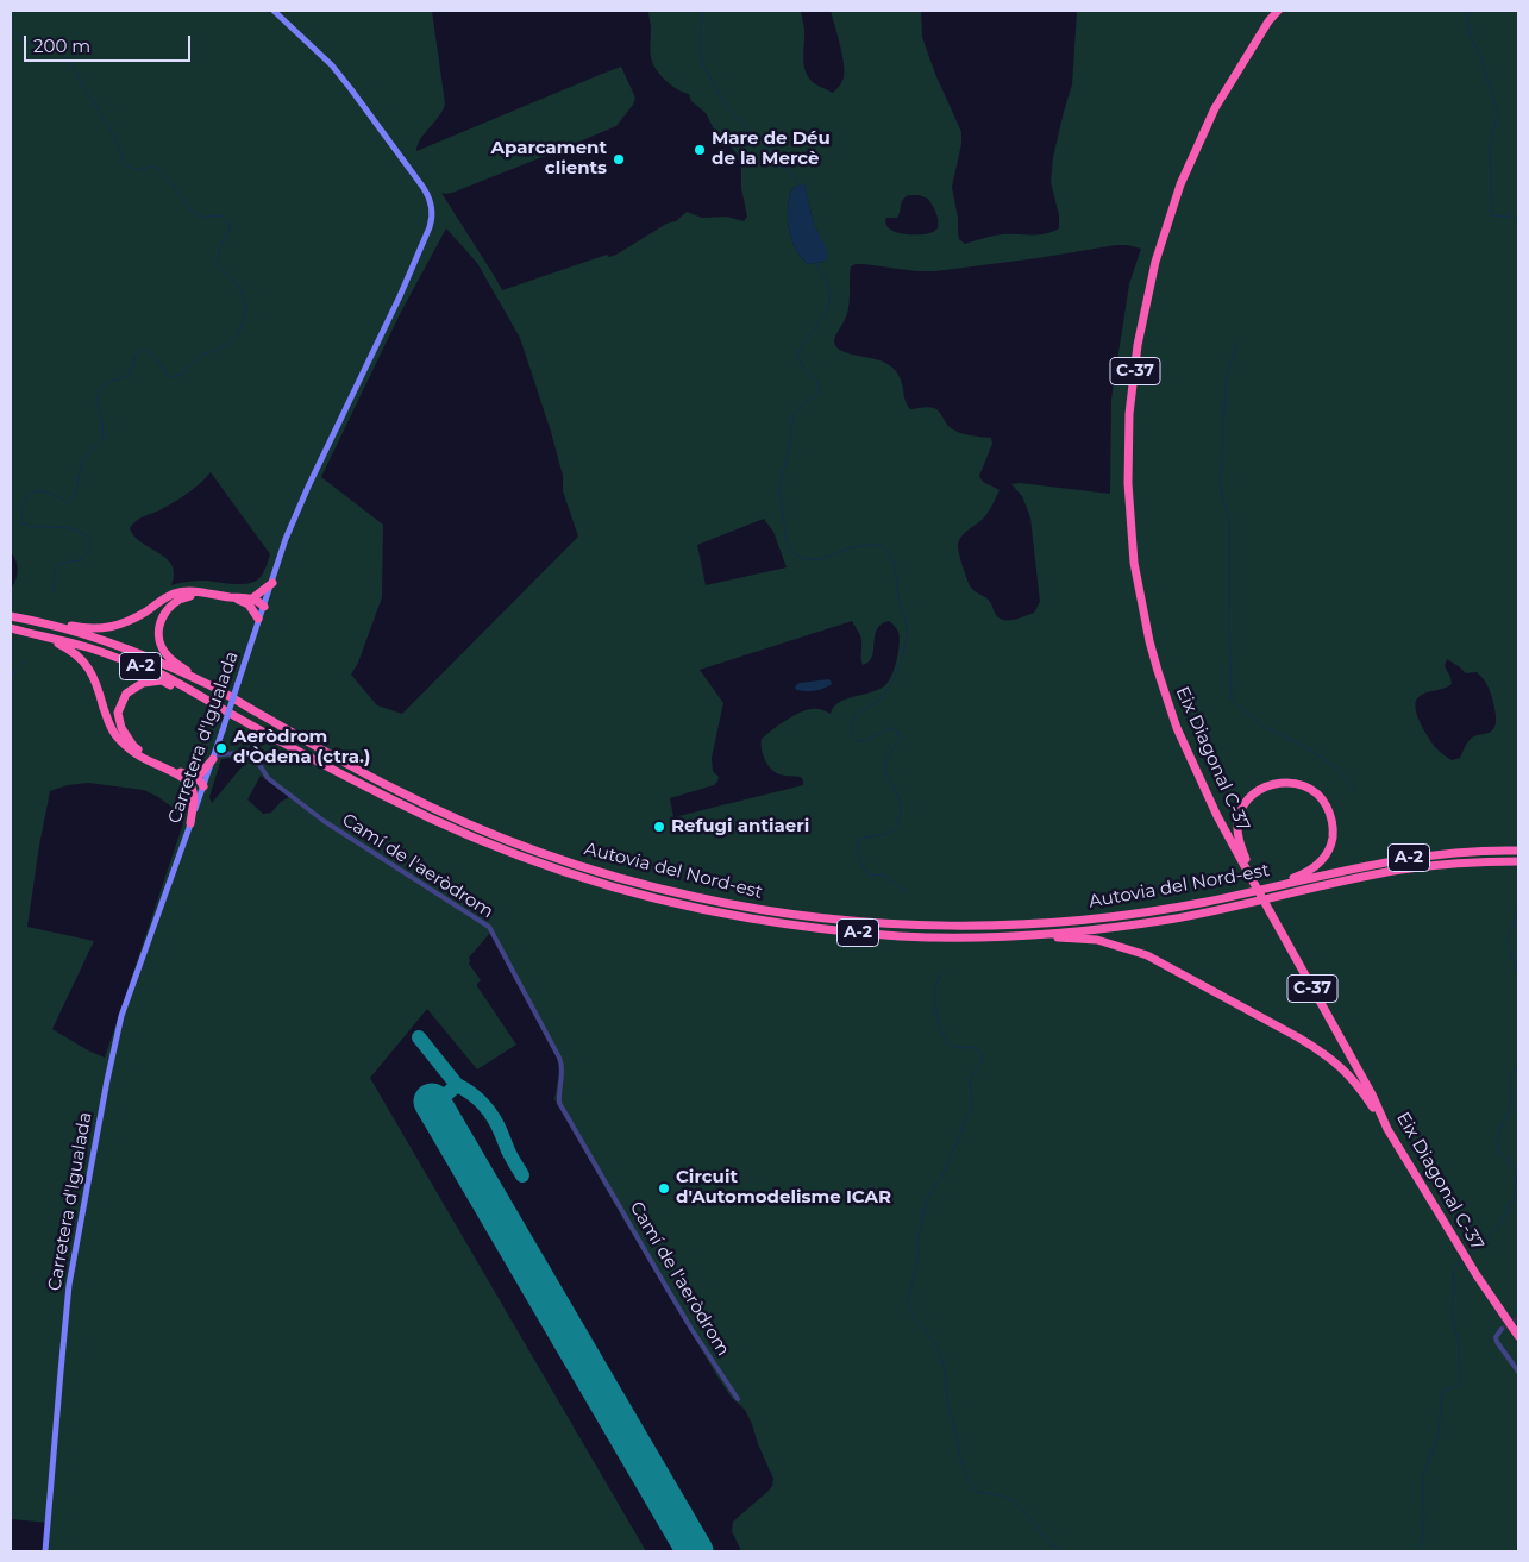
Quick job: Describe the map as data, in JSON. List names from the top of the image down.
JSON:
{
  "streets": {
    "highway": [
      "C-37",
      "A-2",
      "Eix Diagonal C-37",
      "Autovia del Nord-est"
    ],
    "street": ["Carretera d'Igualada", "Camí de l'aeròdrom"]
  },
  "crossings": [
    ["Carretera d'Igualada", "Camí de l'aeròdrom"]
  ],
  "places": [
    "Mare de Déu de la Mercè",
    "Aparcament clients",
    "Aeròdrom d'Òdena (ctra.)",
    "Refugi antiaeri",
    "Circuit d'Automodelisme ICAR"
  ],
  "scale_bar": "200 m"
}
